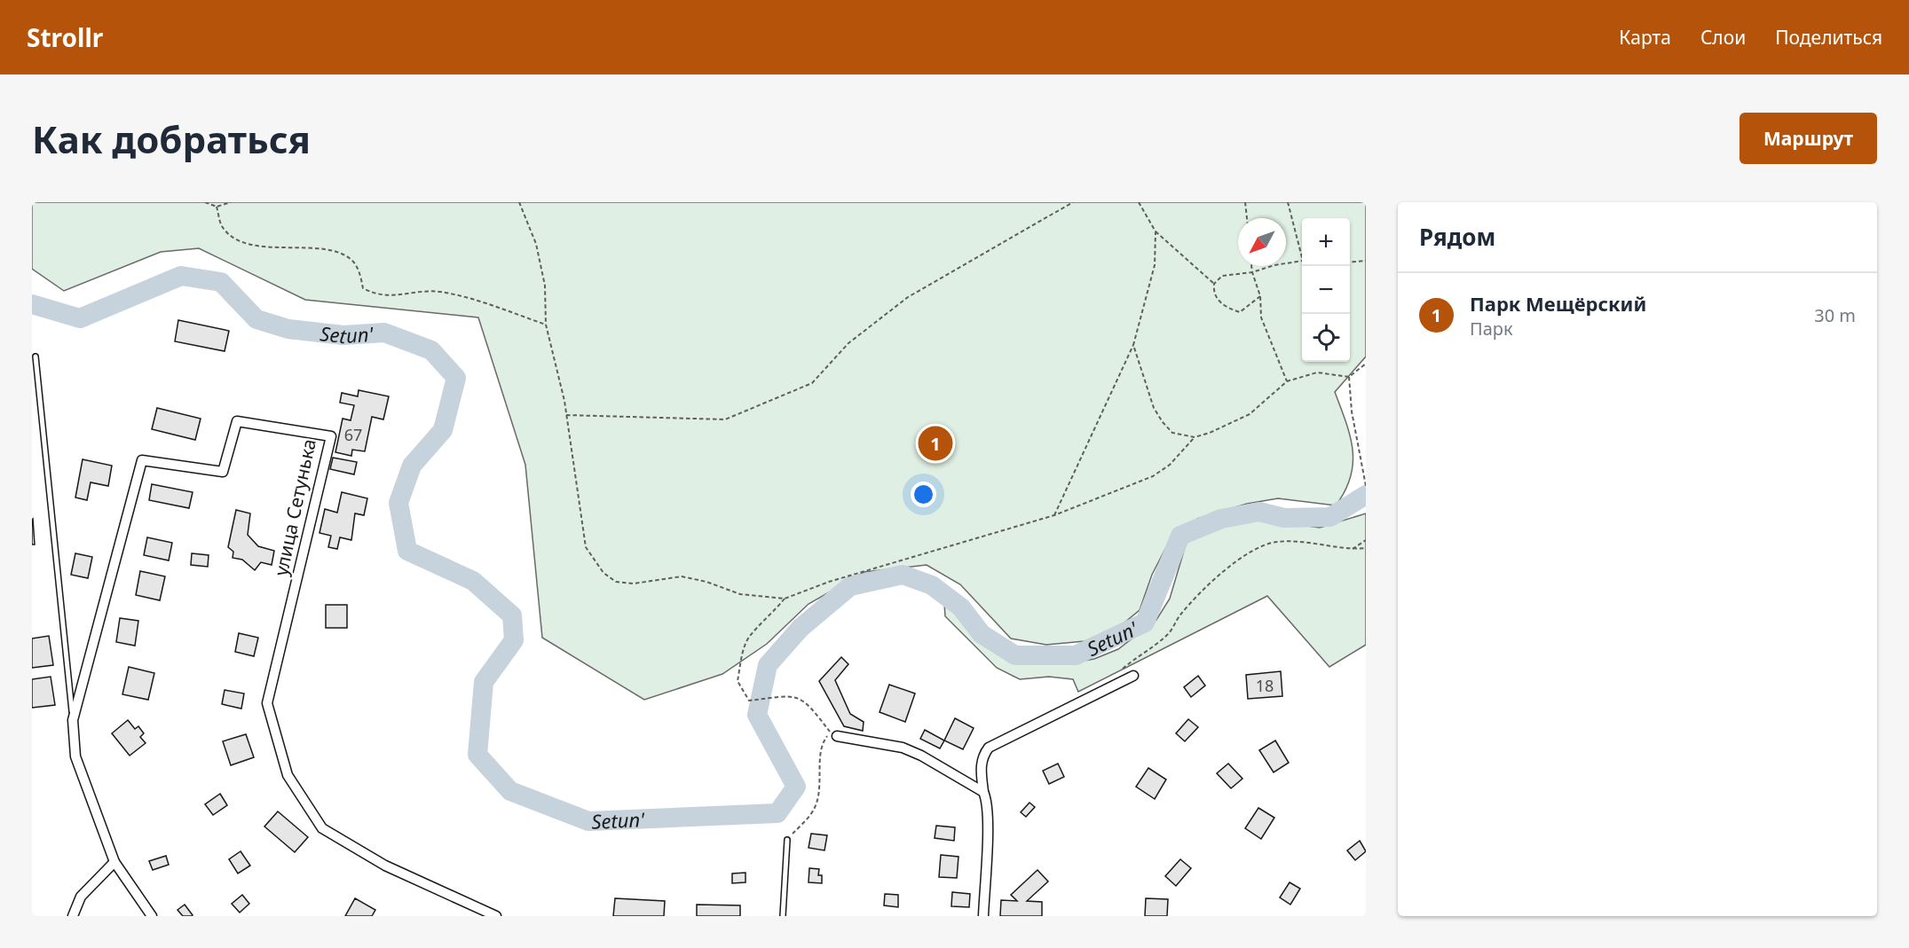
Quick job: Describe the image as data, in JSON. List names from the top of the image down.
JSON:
{
  "streets": {
    "street": ["улица Сетунька"]
  },
  "water": ["Setun'"],
  "house_numbers": ["67", "18"],
  "north": "bottom left",
  "page": {
    "header": "Strollr",
    "nav": ["Карта", "Слои", "Поделиться"],
    "buttons": "Маршрут",
    "title": "Как добраться",
    "heading": "Рядом",
    "map_buttons": ["+", "−"],
    "list": [
      {
        "mark": "1",
        "name": "Парк Мещёрский",
        "note": "Парк",
        "value": "30 m"
      }
    ],
    "pins": "1"
  }
}
